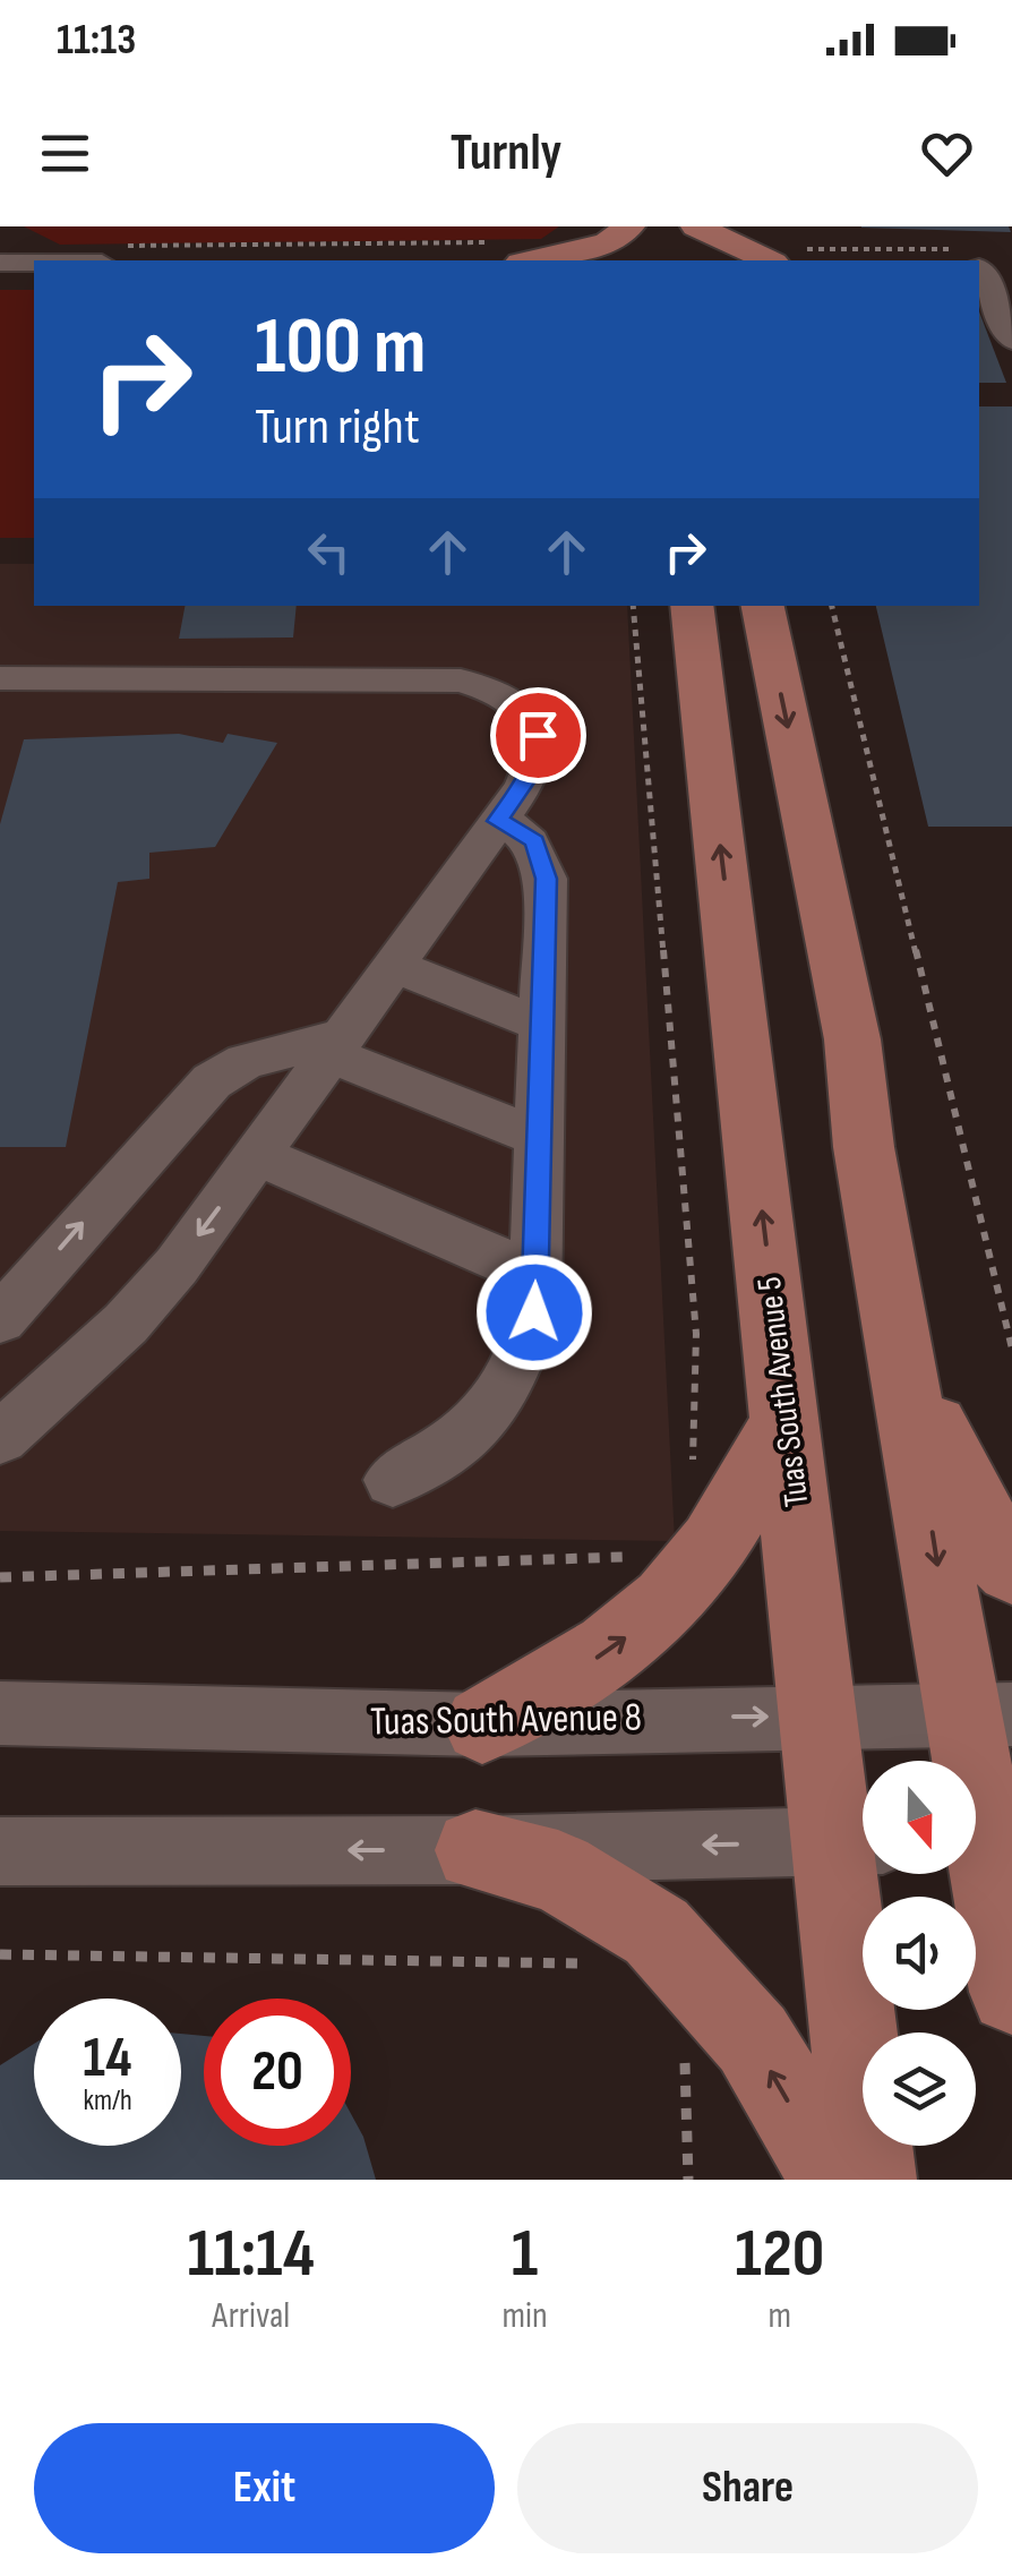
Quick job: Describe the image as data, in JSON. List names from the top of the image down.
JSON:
{
  "streets": {
    "main road": ["Tuas South Avenue 5"],
    "street": ["Tuas South Avenue 8"]
  },
  "crossings": [
    ["Tuas South Avenue 5", "Tuas South Avenue 8"]
  ],
  "north": "bottom",
  "page": {
    "status": "11:13",
    "header": "Turnly",
    "turn": ["100 m", "Turn right"],
    "speed": "14 km/h",
    "limit": "20",
    "eta": [
      "11:14",
      "Arrival",
      "1",
      "min",
      "120",
      "m"
    ],
    "buttons": ["Exit", "Share"]
  }
}
